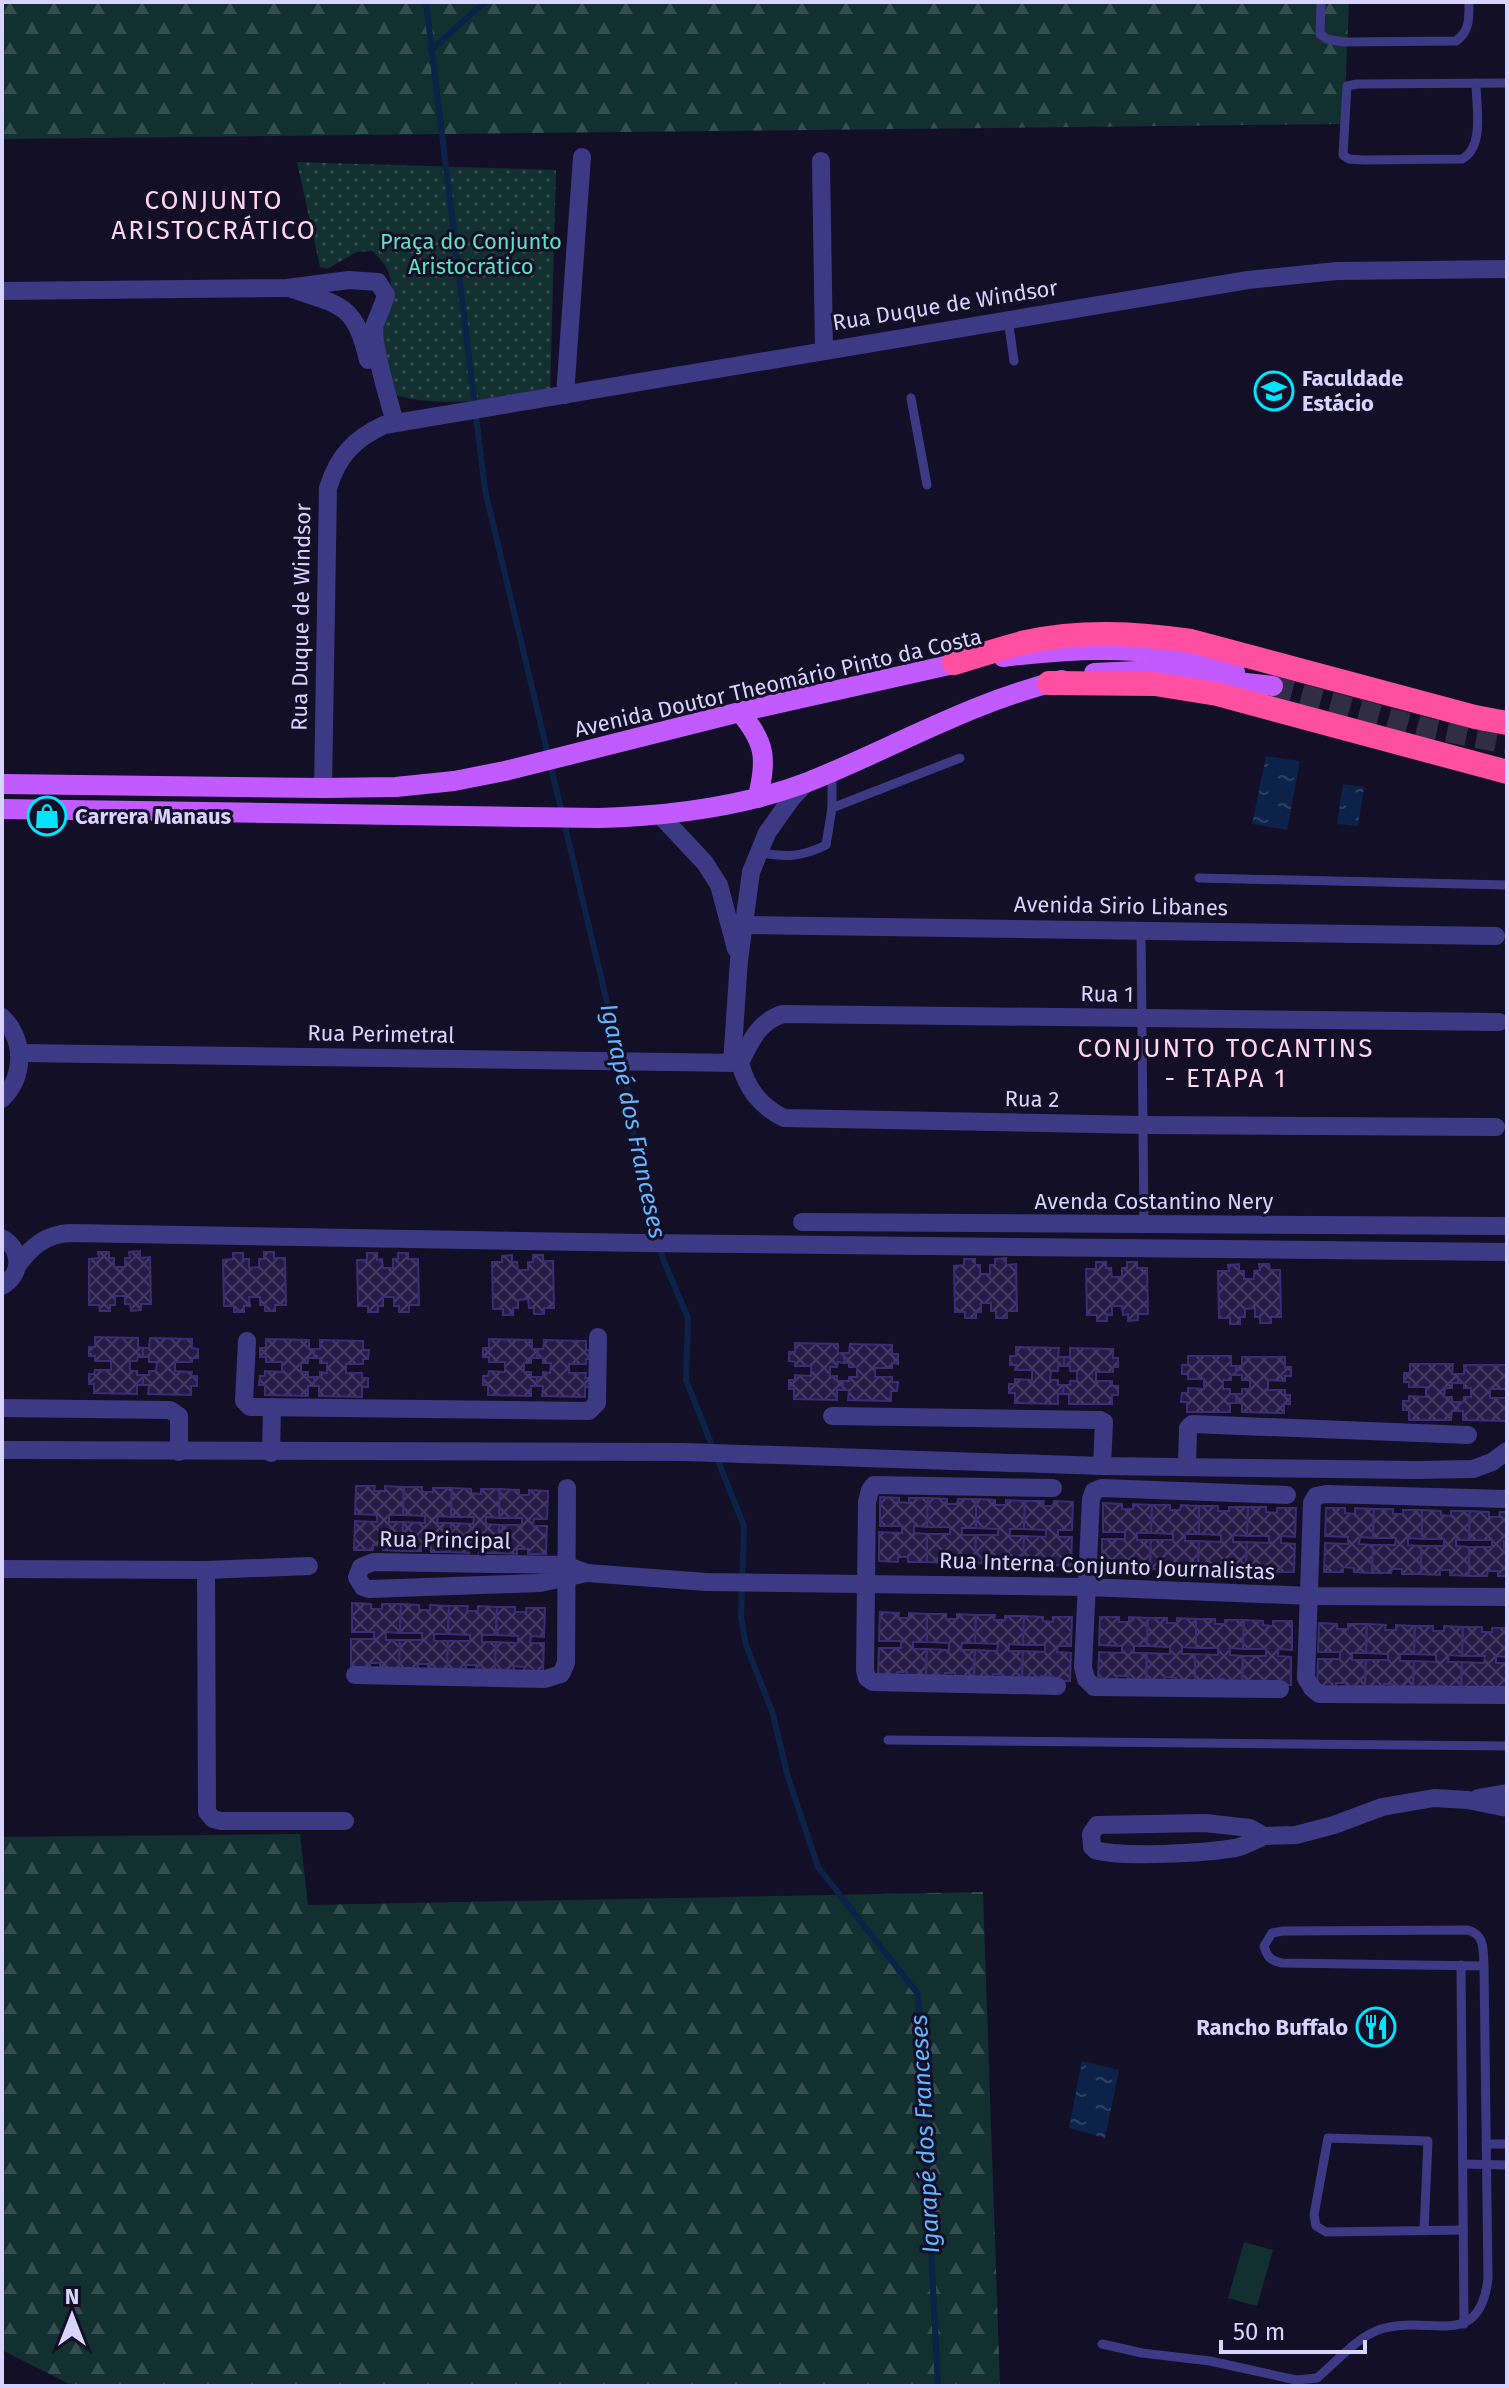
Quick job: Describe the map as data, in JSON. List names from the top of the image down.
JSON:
{
  "streets": {
    "main road": ["Avenida Doutor Theomário Pinto da Costa"],
    "street": [
      "Rua Duque de Windsor",
      "Avenida Sirio Libanes",
      "Rua 1",
      "Rua Perimetral",
      "Rua 2",
      "Avenda Costantino Nery",
      "Rua Principal",
      "Rua Interna Conjunto Journalistas"
    ]
  },
  "crossings": [
    ["Rua Duque de Windsor", "Avenida Doutor Theomário Pinto da Costa"],
    ["Rua 1", "Rua Perimetral"],
    ["Rua 1", "Rua 2"],
    ["Rua Perimetral", "Rua 2"],
    ["Rua Principal", "Rua Interna Conjunto Journalistas"]
  ],
  "districts": ["CONJUNTO ARISTOCRÁTICO", "CONJUNTO TOCANTINS - ETAPA 1"],
  "water": ["Igarapé dos Franceses"],
  "parks": ["Praça do Conjunto Aristocrático"],
  "places": {
    "school or university": ["Faculdade Estácio"],
    "shop": ["Carrera Manaus"],
    "restaurant": ["Rancho Buffalo"]
  },
  "scale_bar": "50 m",
  "north": "top"
}
